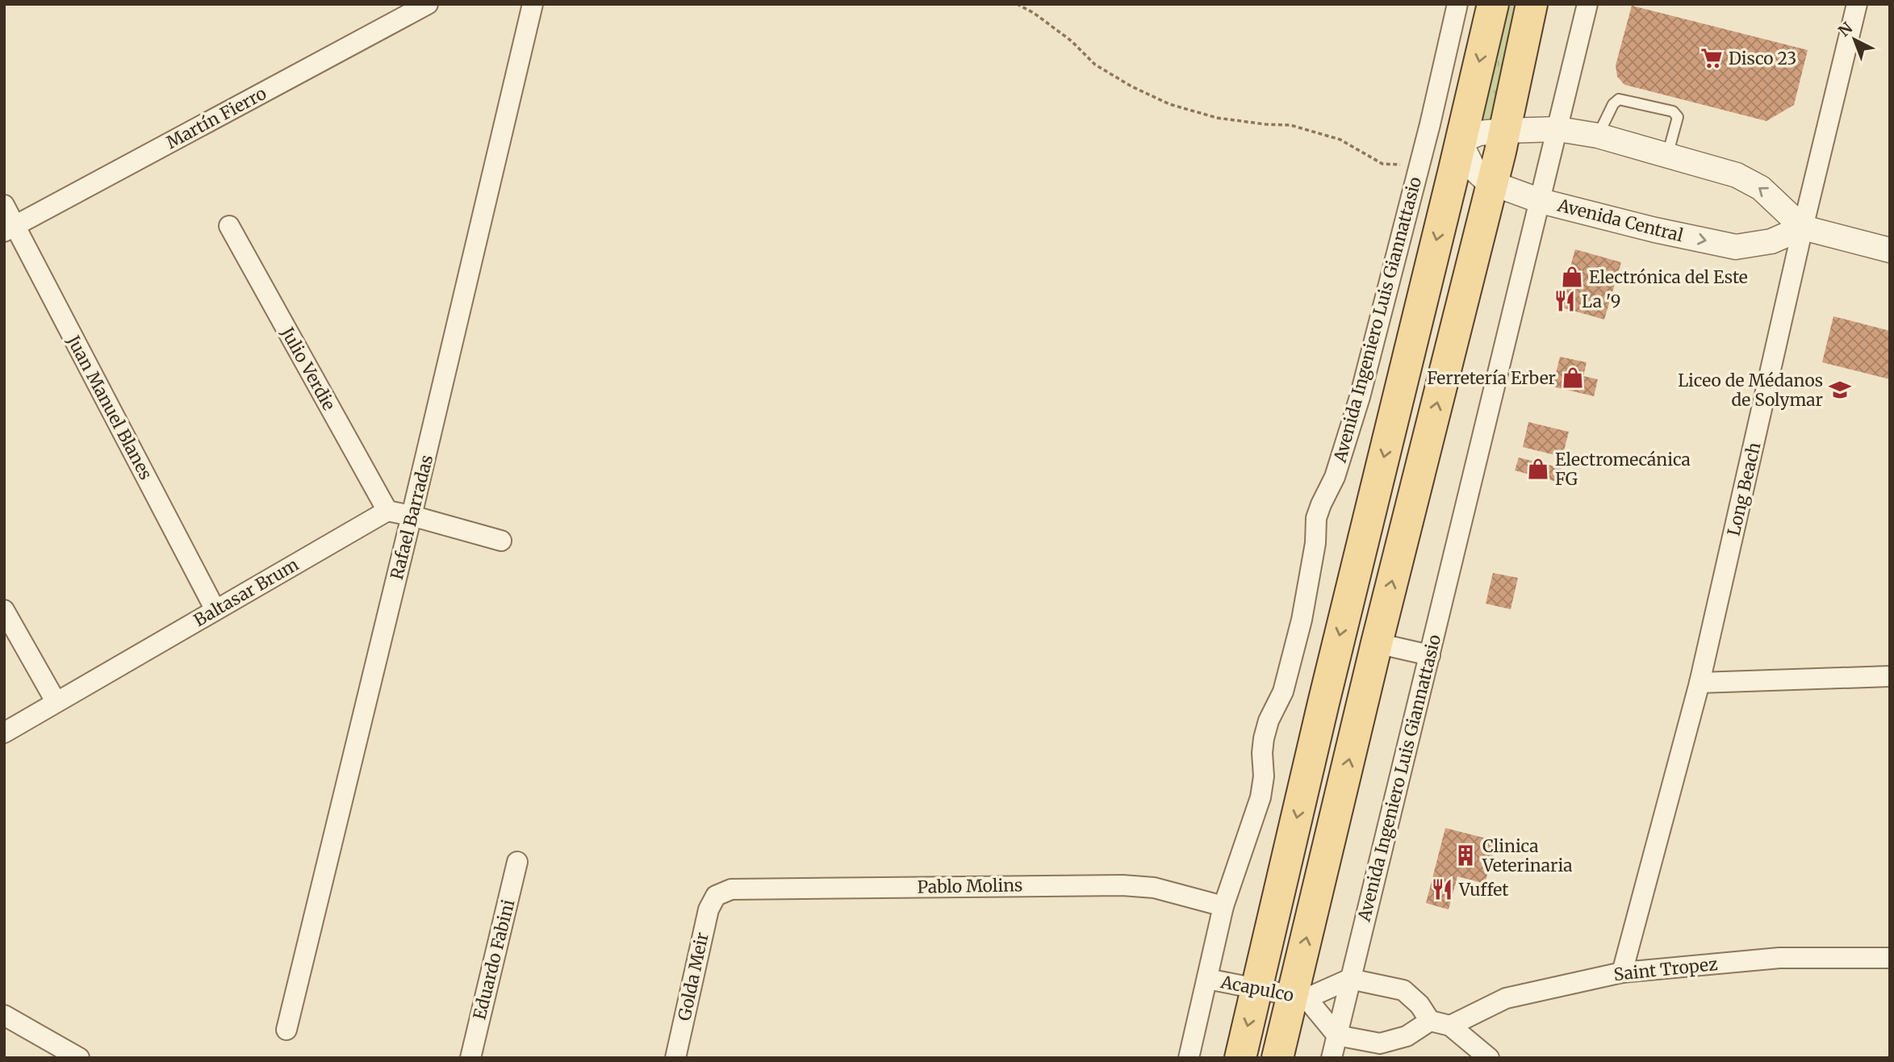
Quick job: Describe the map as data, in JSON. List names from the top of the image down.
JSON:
{
  "streets": {
    "main road": ["Avenida Ingeniero Luis Giannattasio"],
    "street": [
      "Martín Fierro",
      "Avenida Central",
      "Julio Verdie",
      "Juan Manuel Blanes",
      "Long Beach",
      "Rafael Barradas",
      "Baltasar Brum",
      "Pablo Molins",
      "Eduardo Fabini",
      "Saint Tropez",
      "Golda Meir",
      "Acapulco"
    ]
  },
  "crossings": [
    ["Martín Fierro", "Juan Manuel Blanes"],
    ["Avenida Central", "Avenida Ingeniero Luis Giannattasio"],
    ["Avenida Central", "Long Beach"],
    ["Avenida Ingeniero Luis Giannattasio", "Pablo Molins"],
    ["Avenida Ingeniero Luis Giannattasio", "Acapulco"],
    ["Julio Verdie", "Baltasar Brum"],
    ["Juan Manuel Blanes", "Baltasar Brum"],
    ["Long Beach", "Saint Tropez"],
    ["Pablo Molins", "Golda Meir"]
  ],
  "places": {
    "supermarket": ["Disco 23"],
    "shop": ["Electrónica del Este", "Ferretería Erber", "Electromecánica FG"],
    "restaurant": ["La '9", "Vuffet"],
    "school or university": ["Liceo de Médanos de Solymar"],
    "building": ["Clinica Veterinaria"]
  },
  "north": "top left"
}
